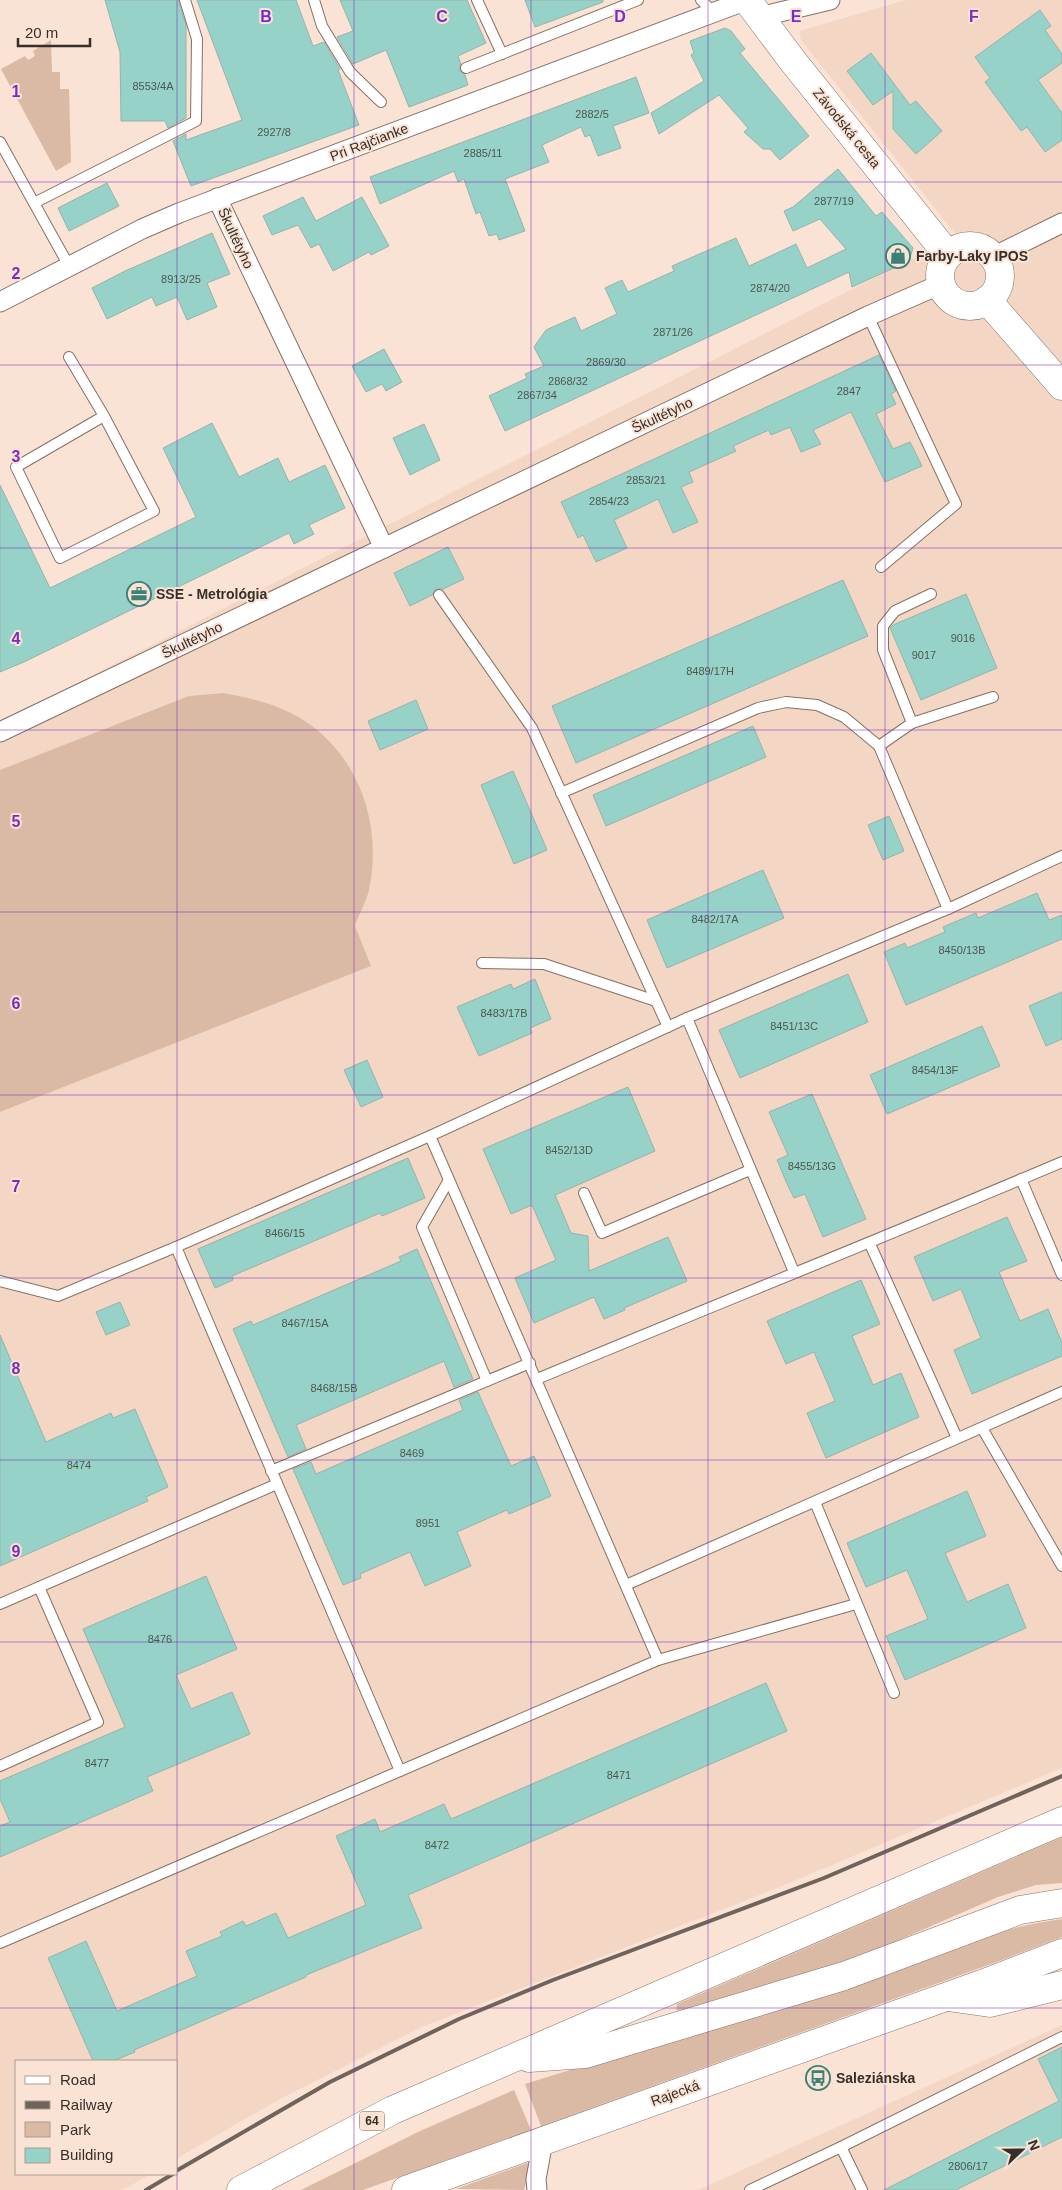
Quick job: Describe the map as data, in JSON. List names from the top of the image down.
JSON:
{
  "streets": {
    "main road": ["Závodská cesta", "Rajecká", "64"],
    "street": ["Pri Rajčianke", "Škultétyho"]
  },
  "crossings": [
    ["Závodská cesta", "Pri Rajčianke"],
    ["Závodská cesta", "Škultétyho"],
    ["Pri Rajčianke", "Škultétyho"]
  ],
  "places": {
    "shop": ["Farby-Laky IPOS"],
    "office": ["SSE - Metrológia"],
    "bus stop": ["Saleziánska"]
  },
  "house_numbers": [
    "8553/4A",
    "2882/5",
    "2927/8",
    "2885/11",
    "2877/19",
    "8913/25",
    "2874/20",
    "2871/26",
    "2869/30",
    "2868/32",
    "2847",
    "2867/34",
    "2853/21",
    "2854/23",
    "9016",
    "9017",
    "8489/17H",
    "8482/17A",
    "8450/13B",
    "8483/17B",
    "8451/13C",
    "8454/13F",
    "8452/13D",
    "8455/13G",
    "8466/15",
    "8467/15A",
    "8468/15B",
    "8469",
    "8474",
    "8951",
    "8476",
    "8477",
    "8471",
    "8472",
    "2806/17"
  ],
  "legend": [
    "Road",
    "Railway",
    "Park",
    "Building"
  ],
  "scale_bar": "20 m",
  "north": "right",
  "grid": {
    "columns": [
      "B",
      "C",
      "D",
      "E",
      "F"
    ],
    "rows": [
      "1",
      "2",
      "3",
      "4",
      "5",
      "6",
      "7",
      "8",
      "9"
    ]
  }
}
